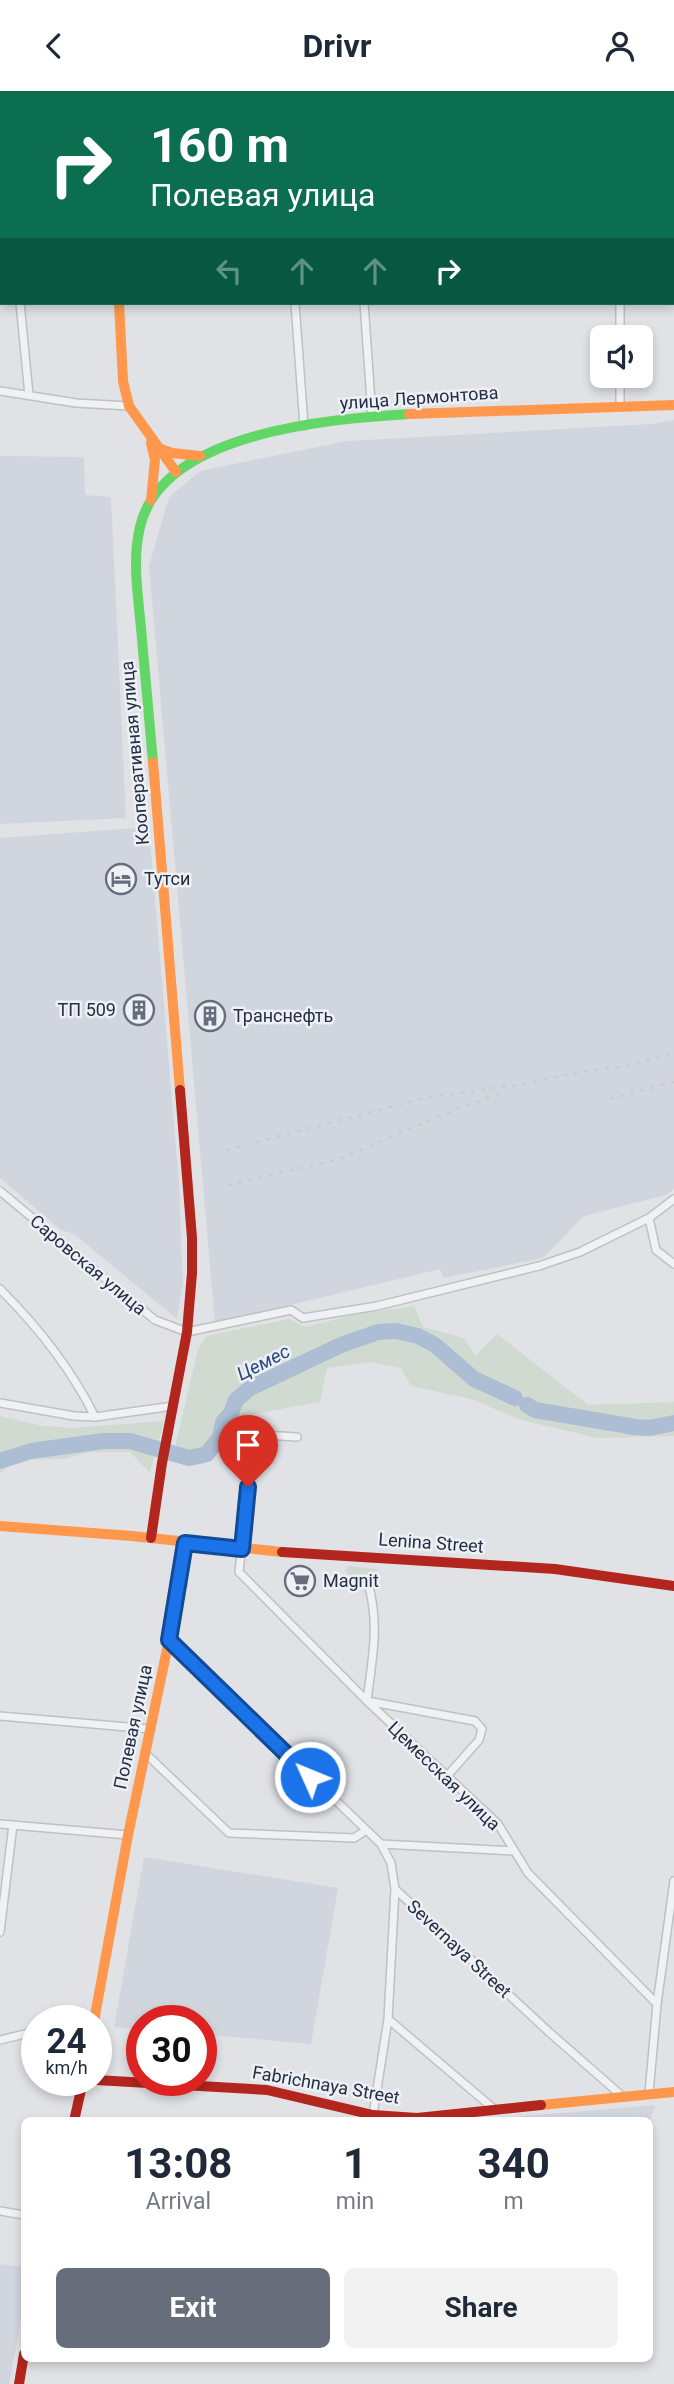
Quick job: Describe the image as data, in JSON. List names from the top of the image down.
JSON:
{
  "streets": {
    "main road": [
      "улица Лермонтова",
      "Кооперативная улица",
      "Lenina Street",
      "Полевая улица",
      "Fabrichnaya Street"
    ],
    "street": ["Саровская улица", "Цемесская улица", "Severnaya Street"]
  },
  "crossings": [
    ["улица Лермонтова", "Кооперативная улица"],
    ["Кооперативная улица", "Саровская улица"],
    ["Кооперативная улица", "Lenina Street"],
    ["Lenina Street", "Полевая улица"],
    ["Lenina Street", "Цемесская улица"],
    ["Полевая улица", "Severnaya Street"],
    ["Severnaya Street", "Fabrichnaya Street"]
  ],
  "water": ["Цемес"],
  "places": {
    "hotel": ["Тутси"],
    "building": ["ТП 509", "Транснефть"],
    "supermarket": ["Magnit"]
  },
  "page": {
    "header": "Drivr",
    "turn": ["160 m", "Полевая улица"],
    "speed": "24 km/h",
    "limit": "30",
    "eta": [
      "13:08",
      "Arrival",
      "1",
      "min",
      "340",
      "m"
    ],
    "buttons": ["Exit", "Share"]
  }
}
